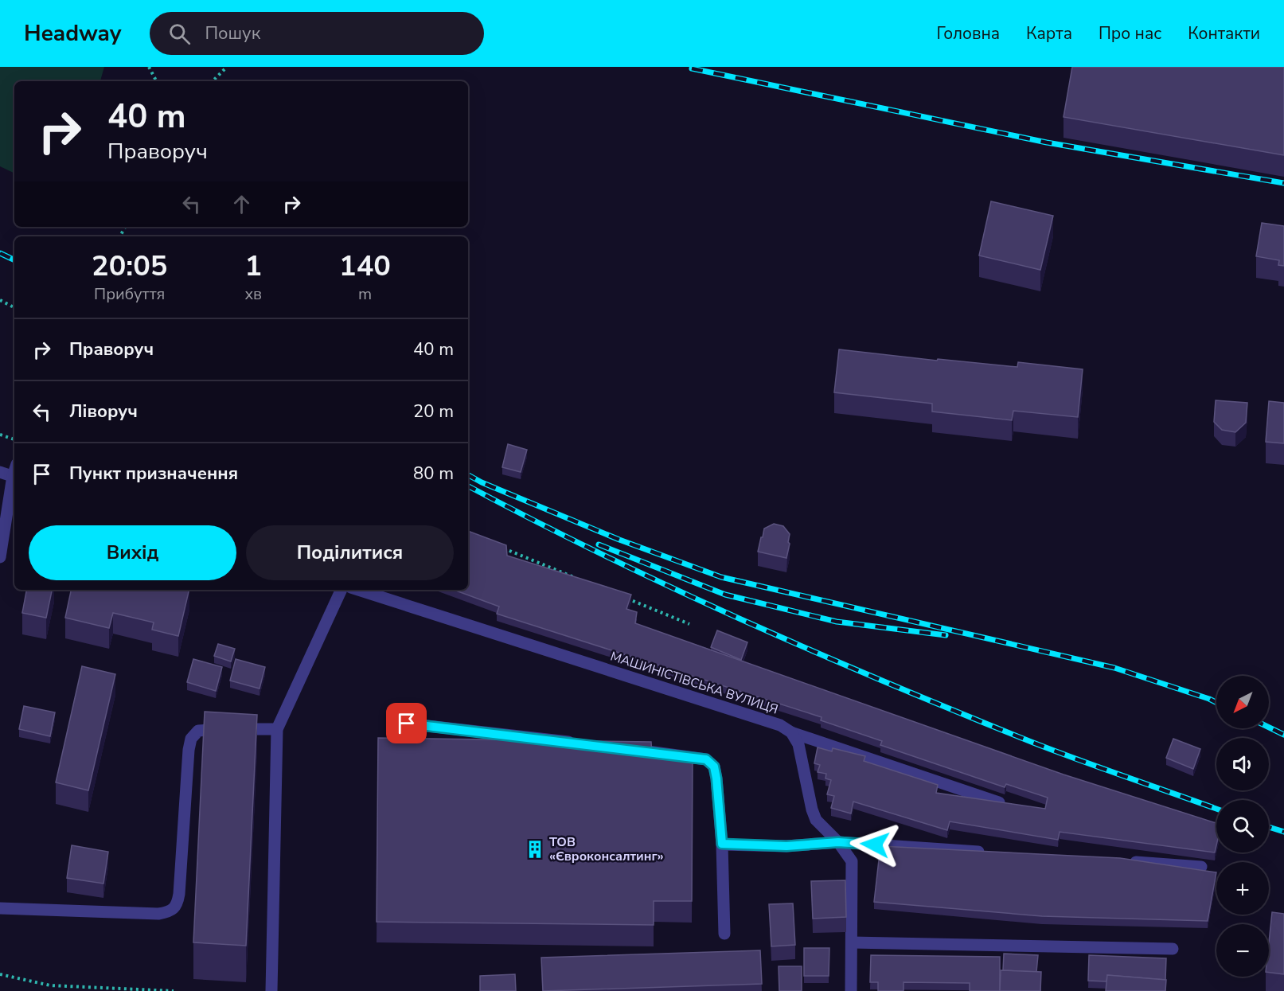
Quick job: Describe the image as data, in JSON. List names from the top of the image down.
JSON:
{
  "streets": {
    "street": ["МАШИНІСТІВСЬКА ВУЛИЦЯ"]
  },
  "places": {
    "building": ["ТОВ «Євроконсалтинг»"]
  },
  "north": "bottom left",
  "page": {
    "header": "Headway",
    "search": "Пошук",
    "nav": [
      "Головна",
      "Карта",
      "Про нас",
      "Контакти"
    ],
    "turn": ["40 m", "Праворуч"],
    "eta": [
      "20:05",
      "Прибуття",
      "1",
      "хв",
      "140",
      "m"
    ],
    "list": [
      {
        "name": "Праворуч",
        "value": "40 m"
      },
      {
        "name": "Ліворуч",
        "value": "20 m"
      },
      {
        "name": "Пункт призначення",
        "value": "80 m"
      }
    ],
    "buttons": ["Вихід", "Поділитися"],
    "map_buttons": ["+", "−"]
  }
}
